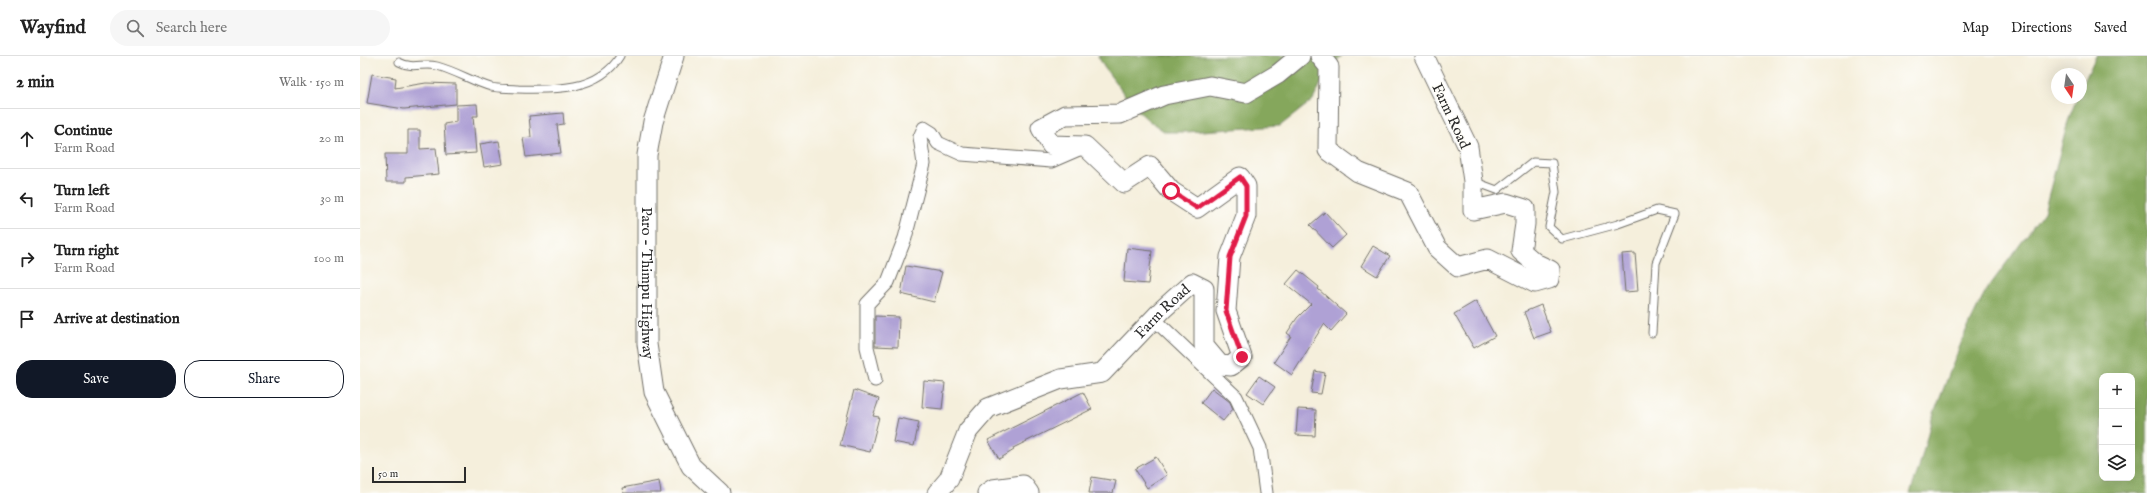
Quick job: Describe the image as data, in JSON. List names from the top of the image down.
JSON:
{
  "streets": {
    "street": ["Farm Road", "Paro - Thimpu Highway"]
  },
  "scale_bar": "50 m",
  "north": "bottom",
  "page": {
    "header": "Wayfind",
    "search": "Search here",
    "nav": ["Map", "Directions", "Saved"],
    "heading": ["2 min", "Walk · 150 m"],
    "list": [
      ["Continue", "Farm Road", "20 m"],
      ["Turn left", "Farm Road", "30 m"],
      ["Turn right", "Farm Road", "100 m"],
      "Arrive at destination"
    ],
    "buttons": ["Save", "Share"],
    "map_buttons": ["+", "−"],
    "scale": "50 m"
  }
}
